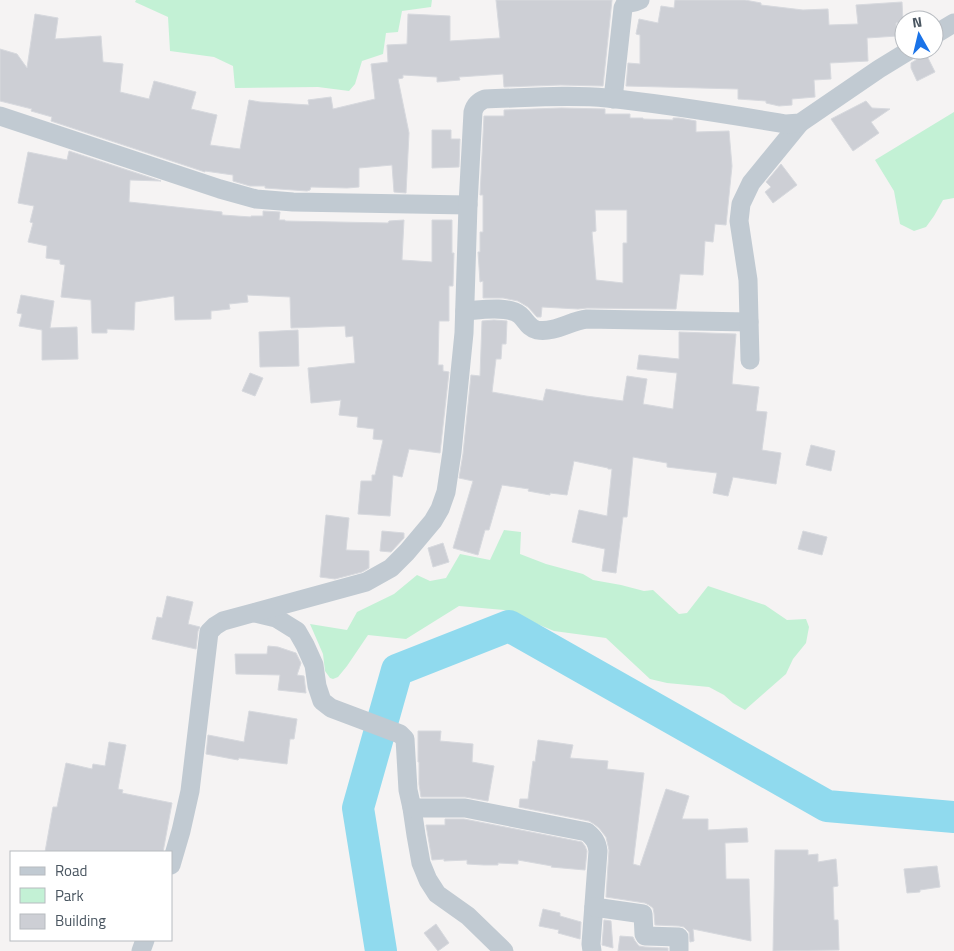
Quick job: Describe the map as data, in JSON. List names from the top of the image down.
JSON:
{
  "legend": ["Road", "Park", "Building"],
  "north": "top"
}
